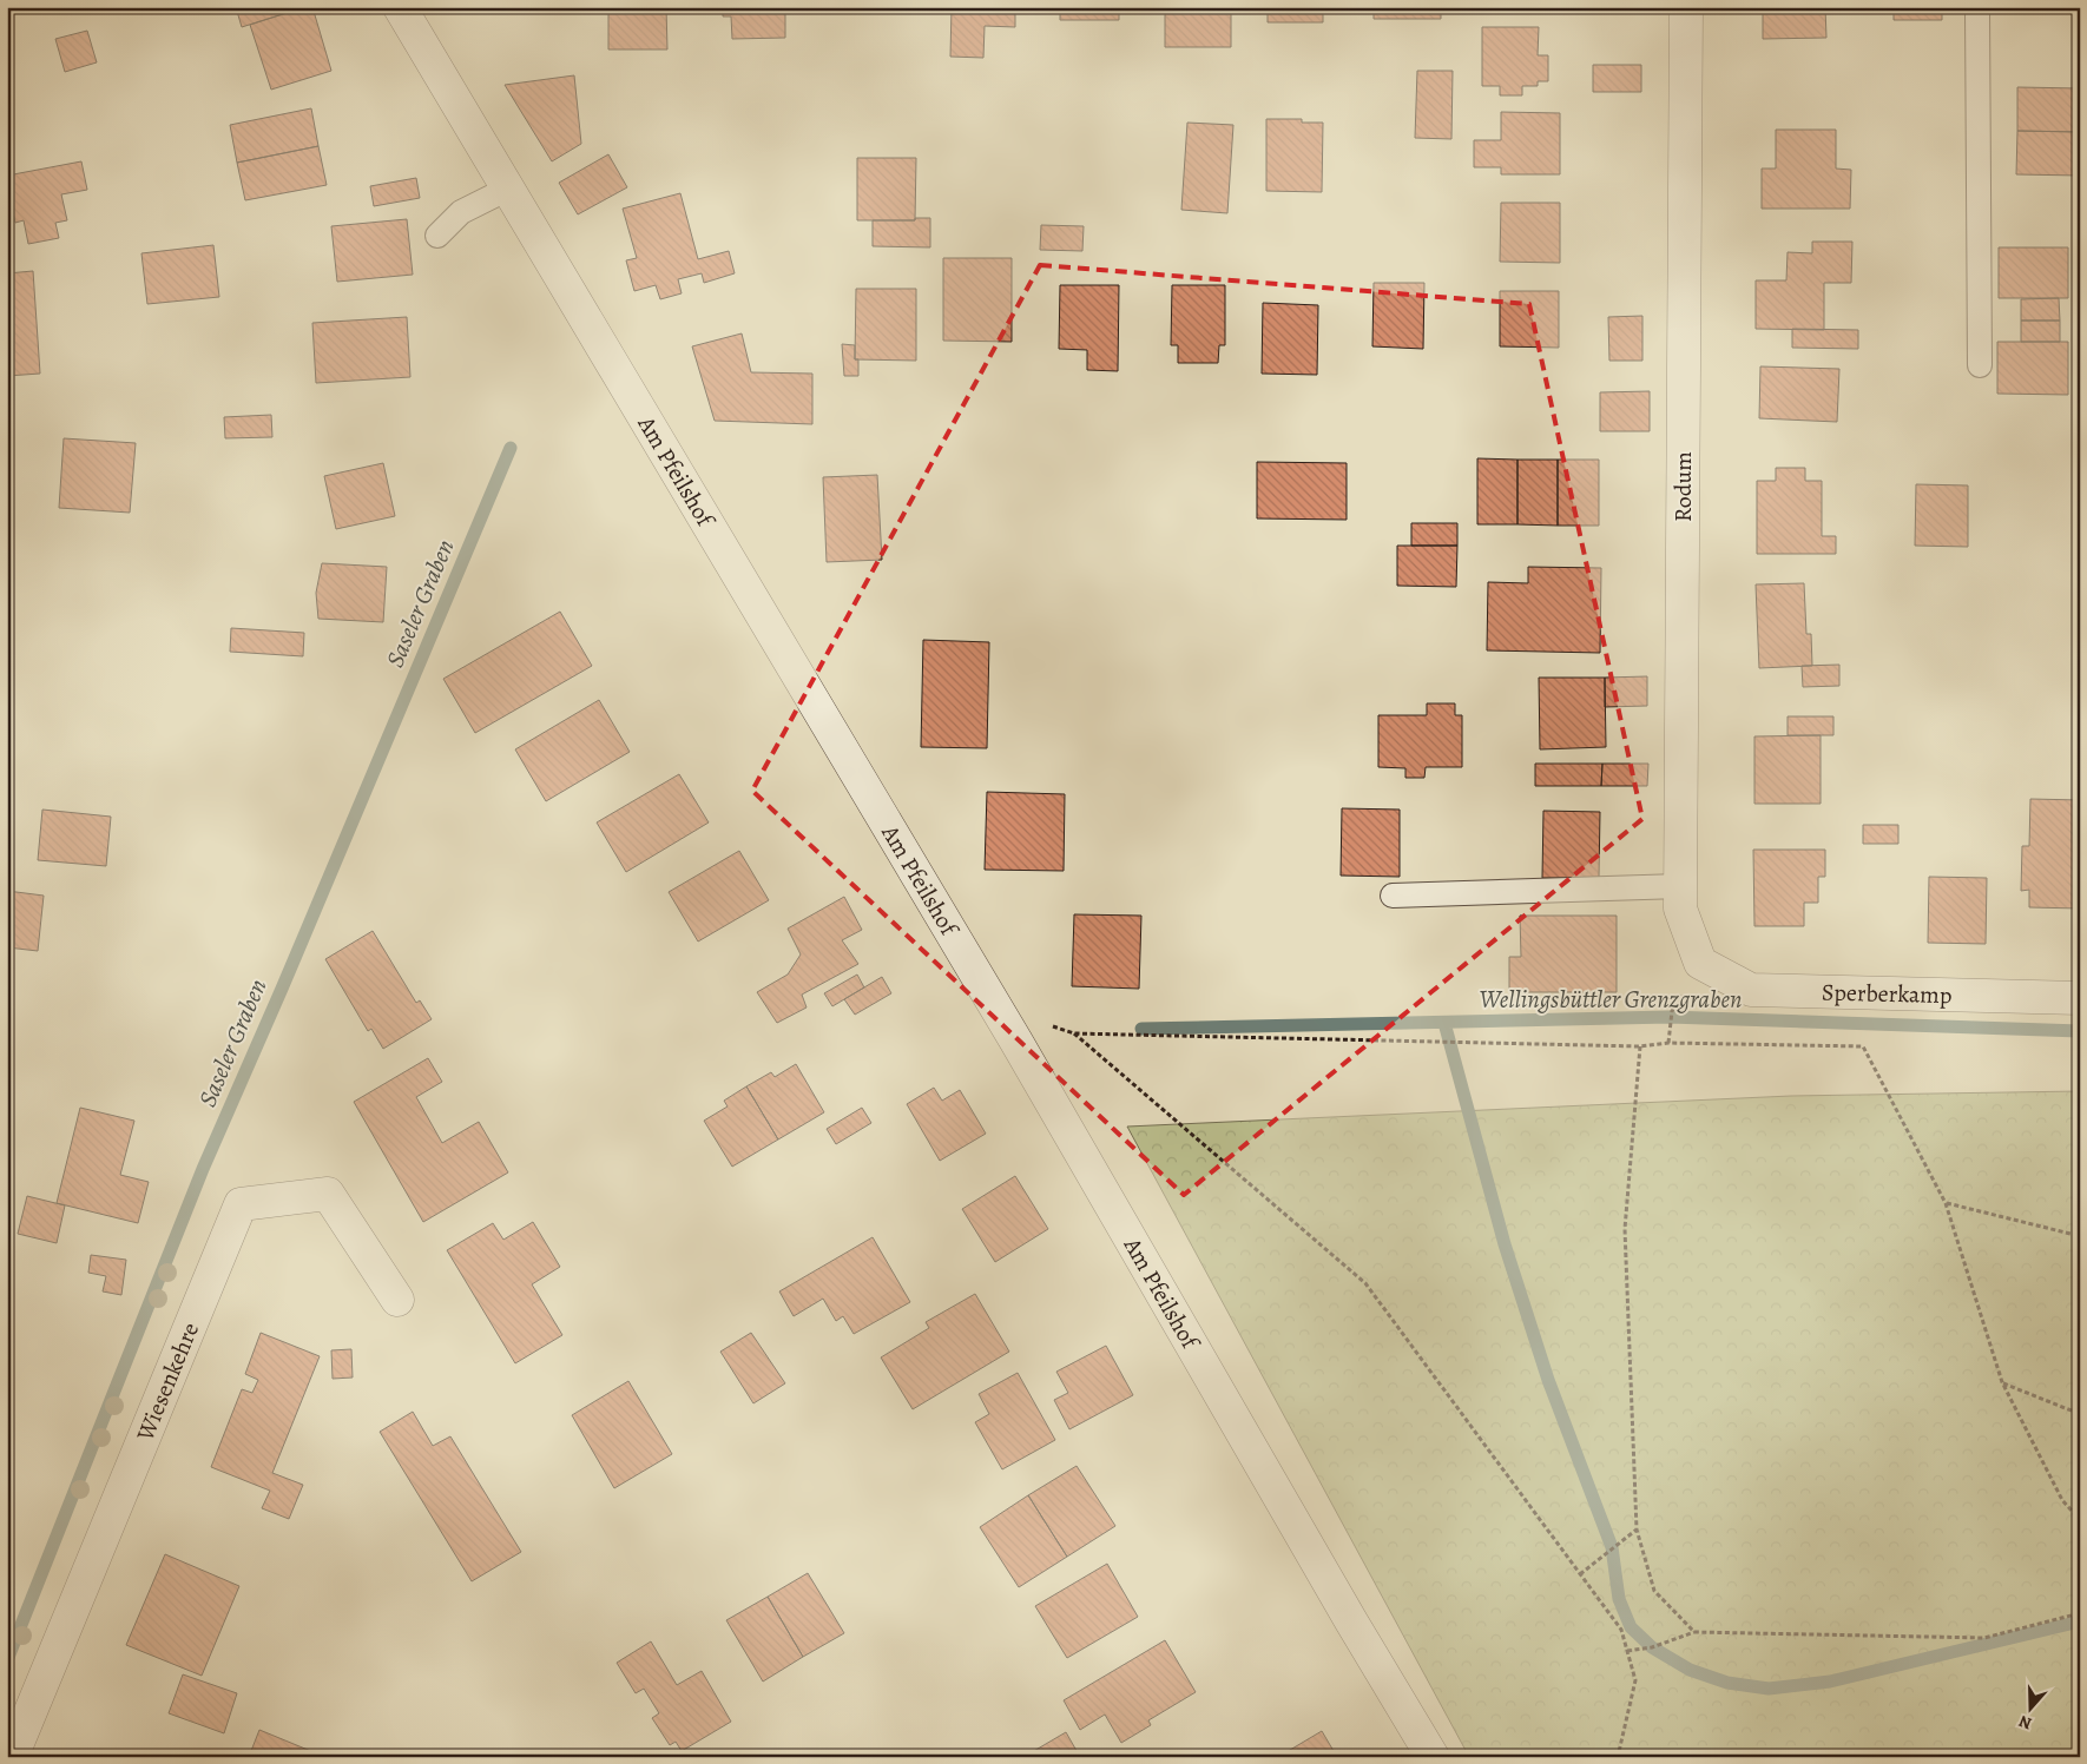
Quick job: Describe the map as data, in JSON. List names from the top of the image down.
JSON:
{
  "streets": {
    "street": [
      "Am Pfeilshof",
      "Rodum",
      "Sperberkamp",
      "Wiesenkehre"
    ]
  },
  "crossings": [
    ["Rodum", "Sperberkamp"]
  ],
  "water": ["Saseler Graben", "Wellingsbüttler Grenzgraben"],
  "north": "bottom"
}
